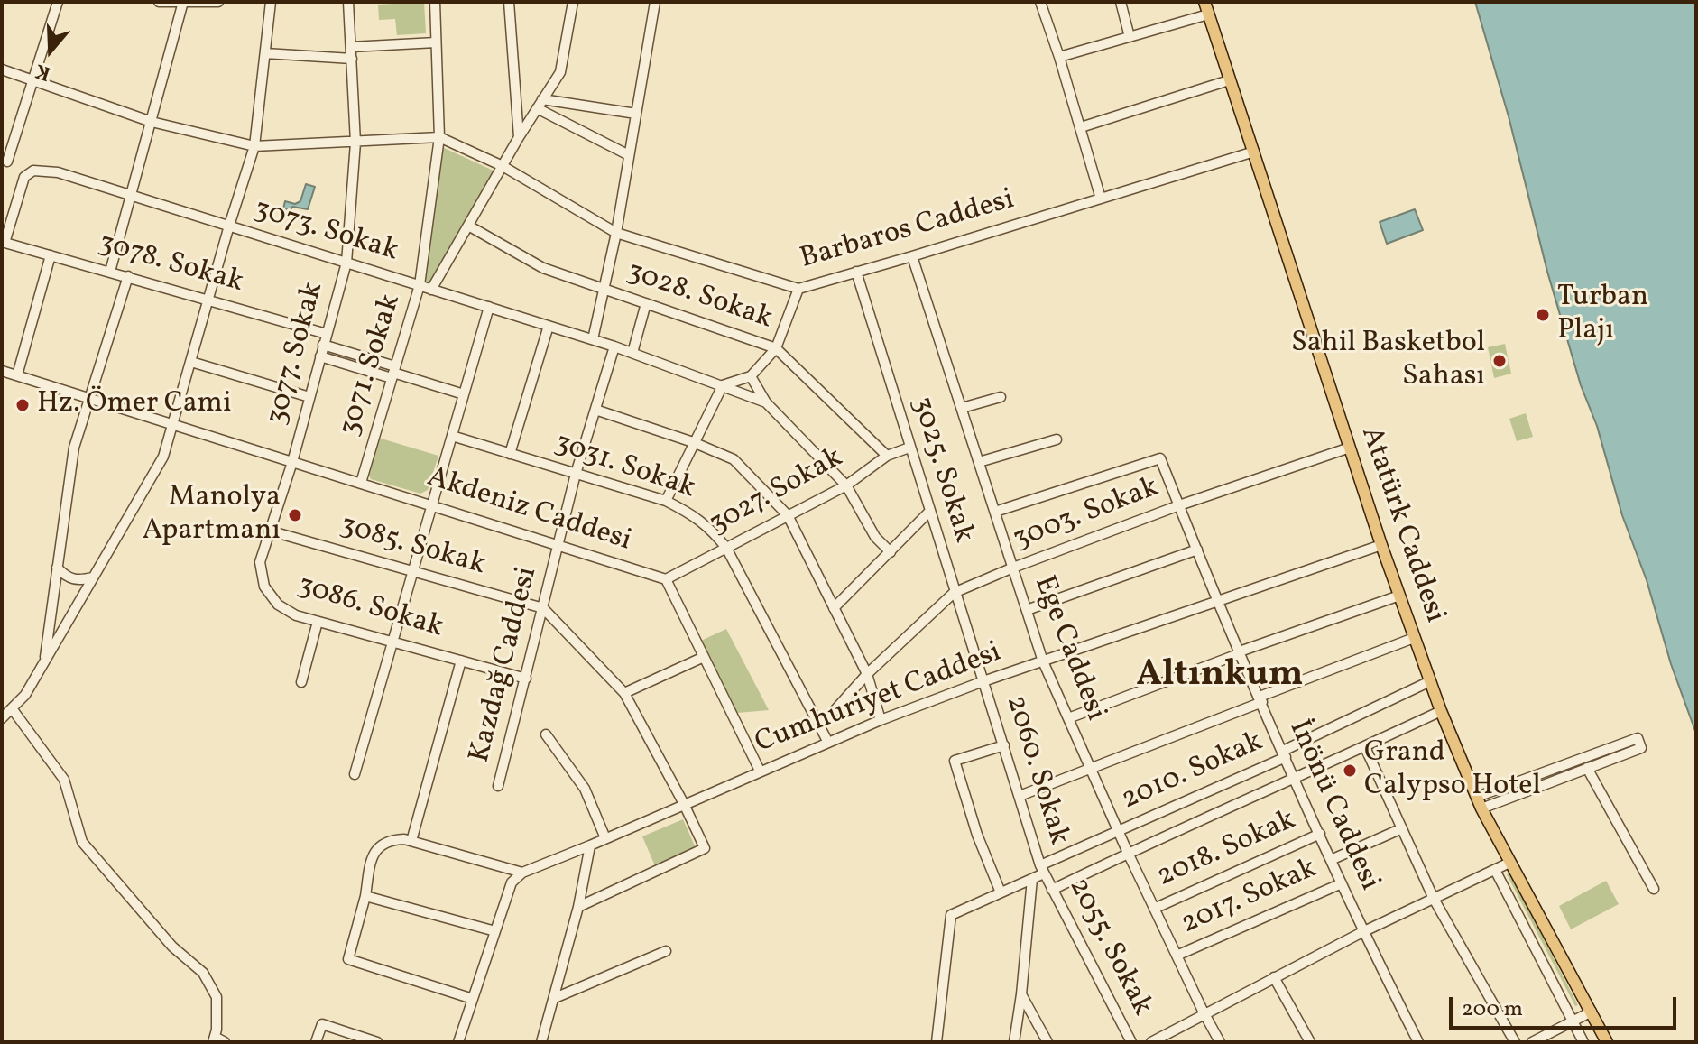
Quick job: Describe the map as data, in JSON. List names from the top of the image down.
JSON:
{
  "streets": {
    "main road": ["Atatürk Caddesi"],
    "street": [
      "Barbaros Caddesi",
      "3073. Sokak",
      "3078. Sokak",
      "3028. Sokak",
      "3077. Sokak",
      "3071. Sokak",
      "3031. Sokak",
      "3025. Sokak",
      "3027. Sokak",
      "Akdeniz Caddesi",
      "3003. Sokak",
      "3085. Sokak",
      "3086. Sokak",
      "Ege Caddesi",
      "Kazdağ Caddesi",
      "Cumhuriyet Caddesi",
      "2060. Sokak",
      "2010. Sokak",
      "İnönü Caddesi",
      "2018. Sokak",
      "2017. Sokak",
      "2055. Sokak"
    ]
  },
  "crossings": [
    ["Barbaros Caddesi", "3077. Sokak"],
    ["Barbaros Caddesi", "3071. Sokak"],
    ["Barbaros Caddesi", "3025. Sokak"],
    ["Barbaros Caddesi", "Atatürk Caddesi"],
    ["Barbaros Caddesi", "Ege Caddesi"],
    ["3073. Sokak", "3078. Sokak"],
    ["3073. Sokak", "3077. Sokak"],
    ["3073. Sokak", "3071. Sokak"],
    ["3073. Sokak", "Kazdağ Caddesi"],
    ["3078. Sokak", "3077. Sokak"],
    ["3028. Sokak", "3027. Sokak"],
    ["3077. Sokak", "Akdeniz Caddesi"],
    ["3077. Sokak", "3085. Sokak"],
    ["3077. Sokak", "3086. Sokak"],
    ["3071. Sokak", "Akdeniz Caddesi"],
    ["3031. Sokak", "3027. Sokak"],
    ["3031. Sokak", "3003. Sokak"],
    ["3031. Sokak", "Kazdağ Caddesi"],
    ["3031. Sokak", "Cumhuriyet Caddesi"],
    ["3025. Sokak", "3027. Sokak"],
    ["3025. Sokak", "3003. Sokak"],
    ["3025. Sokak", "Cumhuriyet Caddesi"],
    ["3025. Sokak", "2060. Sokak"],
    ["3027. Sokak", "Akdeniz Caddesi"],
    ["Akdeniz Caddesi", "Kazdağ Caddesi"],
    ["3003. Sokak", "Atatürk Caddesi"],
    ["3003. Sokak", "Ege Caddesi"],
    ["3003. Sokak", "İnönü Caddesi"],
    ["Atatürk Caddesi", "Cumhuriyet Caddesi"],
    ["Atatürk Caddesi", "2010. Sokak"],
    ["3085. Sokak", "3086. Sokak"],
    ["3085. Sokak", "Kazdağ Caddesi"],
    ["3086. Sokak", "Kazdağ Caddesi"],
    ["Ege Caddesi", "Cumhuriyet Caddesi"],
    ["Ege Caddesi", "2010. Sokak"],
    ["Ege Caddesi", "İnönü Caddesi"],
    ["Ege Caddesi", "2018. Sokak"],
    ["Ege Caddesi", "2017. Sokak"],
    ["Cumhuriyet Caddesi", "2060. Sokak"],
    ["Cumhuriyet Caddesi", "İnönü Caddesi"],
    ["2060. Sokak", "2010. Sokak"],
    ["2060. Sokak", "2055. Sokak"],
    ["2010. Sokak", "İnönü Caddesi"],
    ["2010. Sokak", "2055. Sokak"],
    ["İnönü Caddesi", "2018. Sokak"],
    ["İnönü Caddesi", "2017. Sokak"]
  ],
  "districts": ["Altınkum"],
  "places": [
    "Turban Plajı",
    "Sahil Basketbol Sahası",
    "Hz. Ömer Cami",
    "Manolya Apartmanı",
    "Grand Calypso Hotel"
  ],
  "scale_bar": "200 m",
  "north": "bottom"
}
